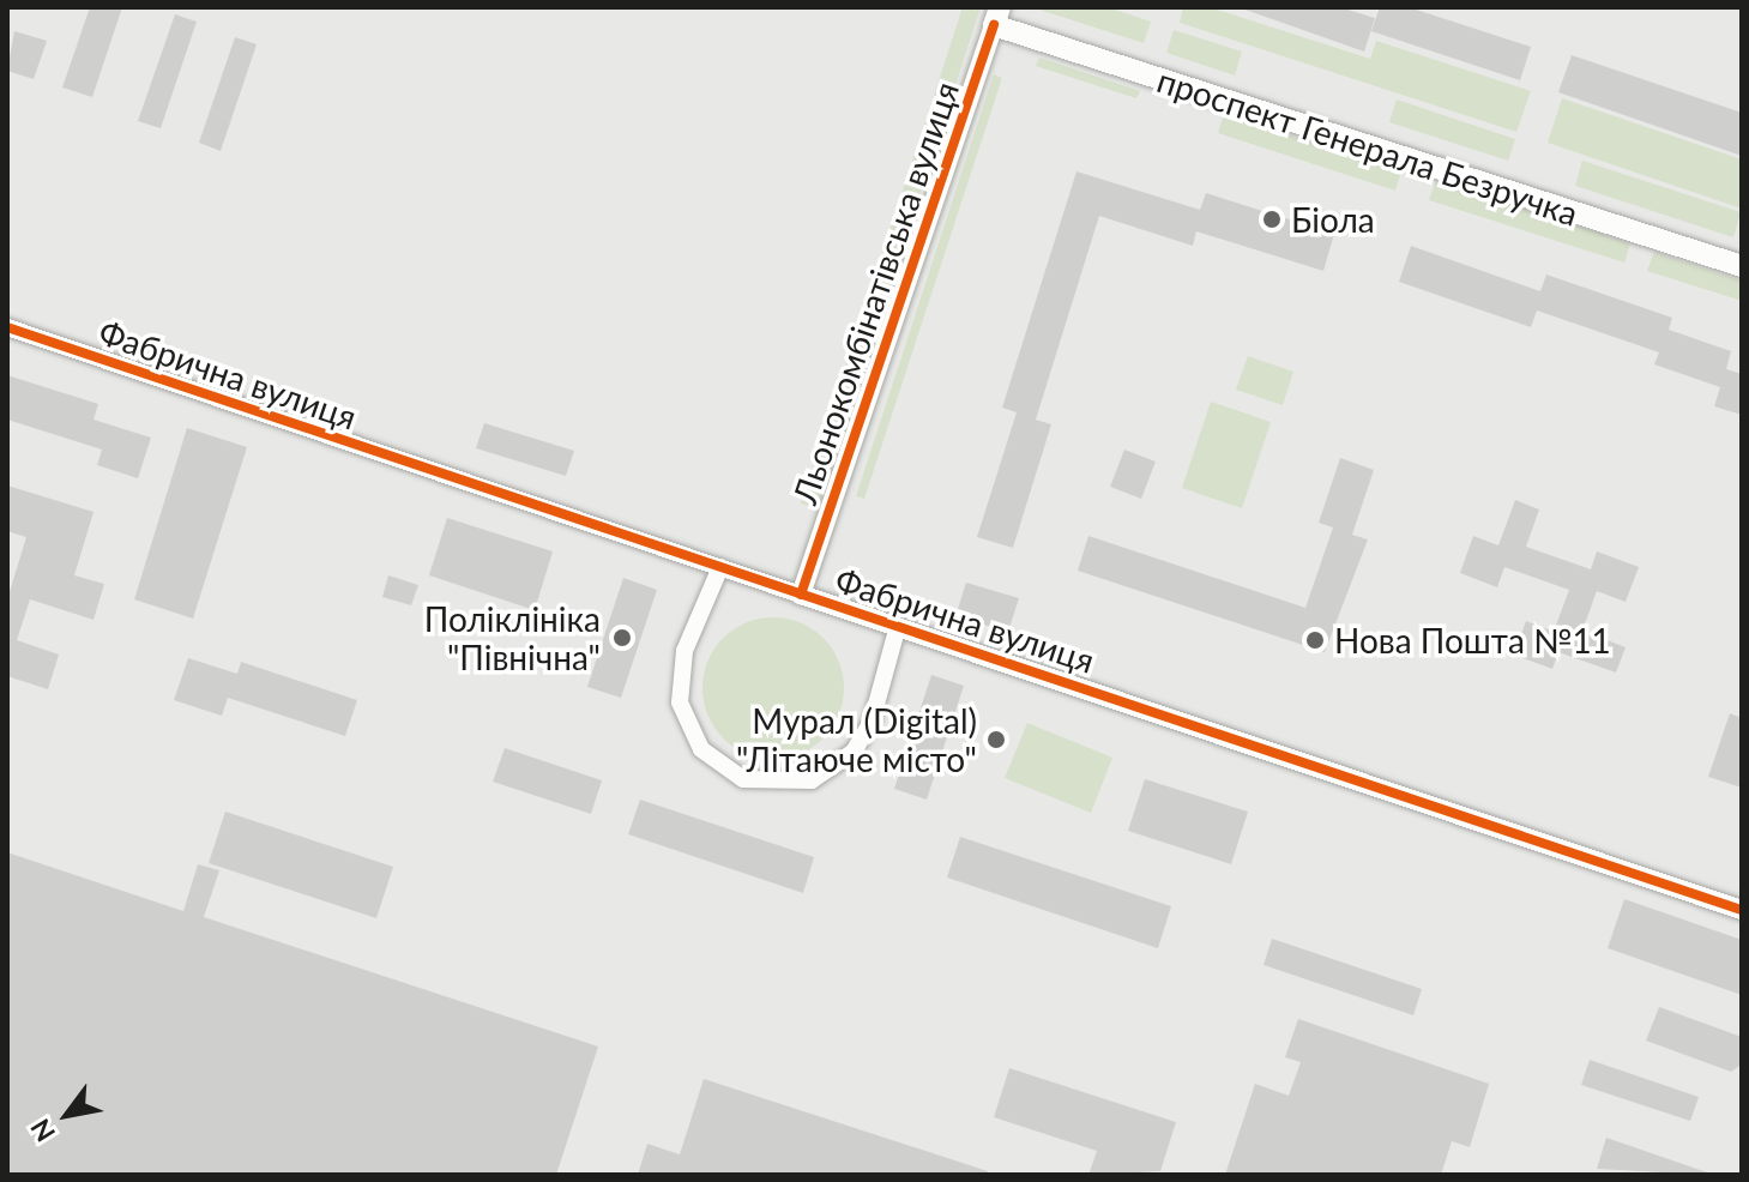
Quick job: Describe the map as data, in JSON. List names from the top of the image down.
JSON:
{
  "streets": {
    "main road": ["проспект Генерала Безручка"],
    "street": ["Льонокомбінатівська вулиця", "Фабрична вулиця"]
  },
  "crossings": [
    ["проспект Генерала Безручка", "Льонокомбінатівська вулиця"],
    ["Льонокомбінатівська вулиця", "Фабрична вулиця"]
  ],
  "places": [
    "Біола",
    "Поліклініка \"Північна\"",
    "Нова Пошта №11",
    "Мурал (Digital) \"Літаюче місто\""
  ],
  "north": "bottom left"
}
